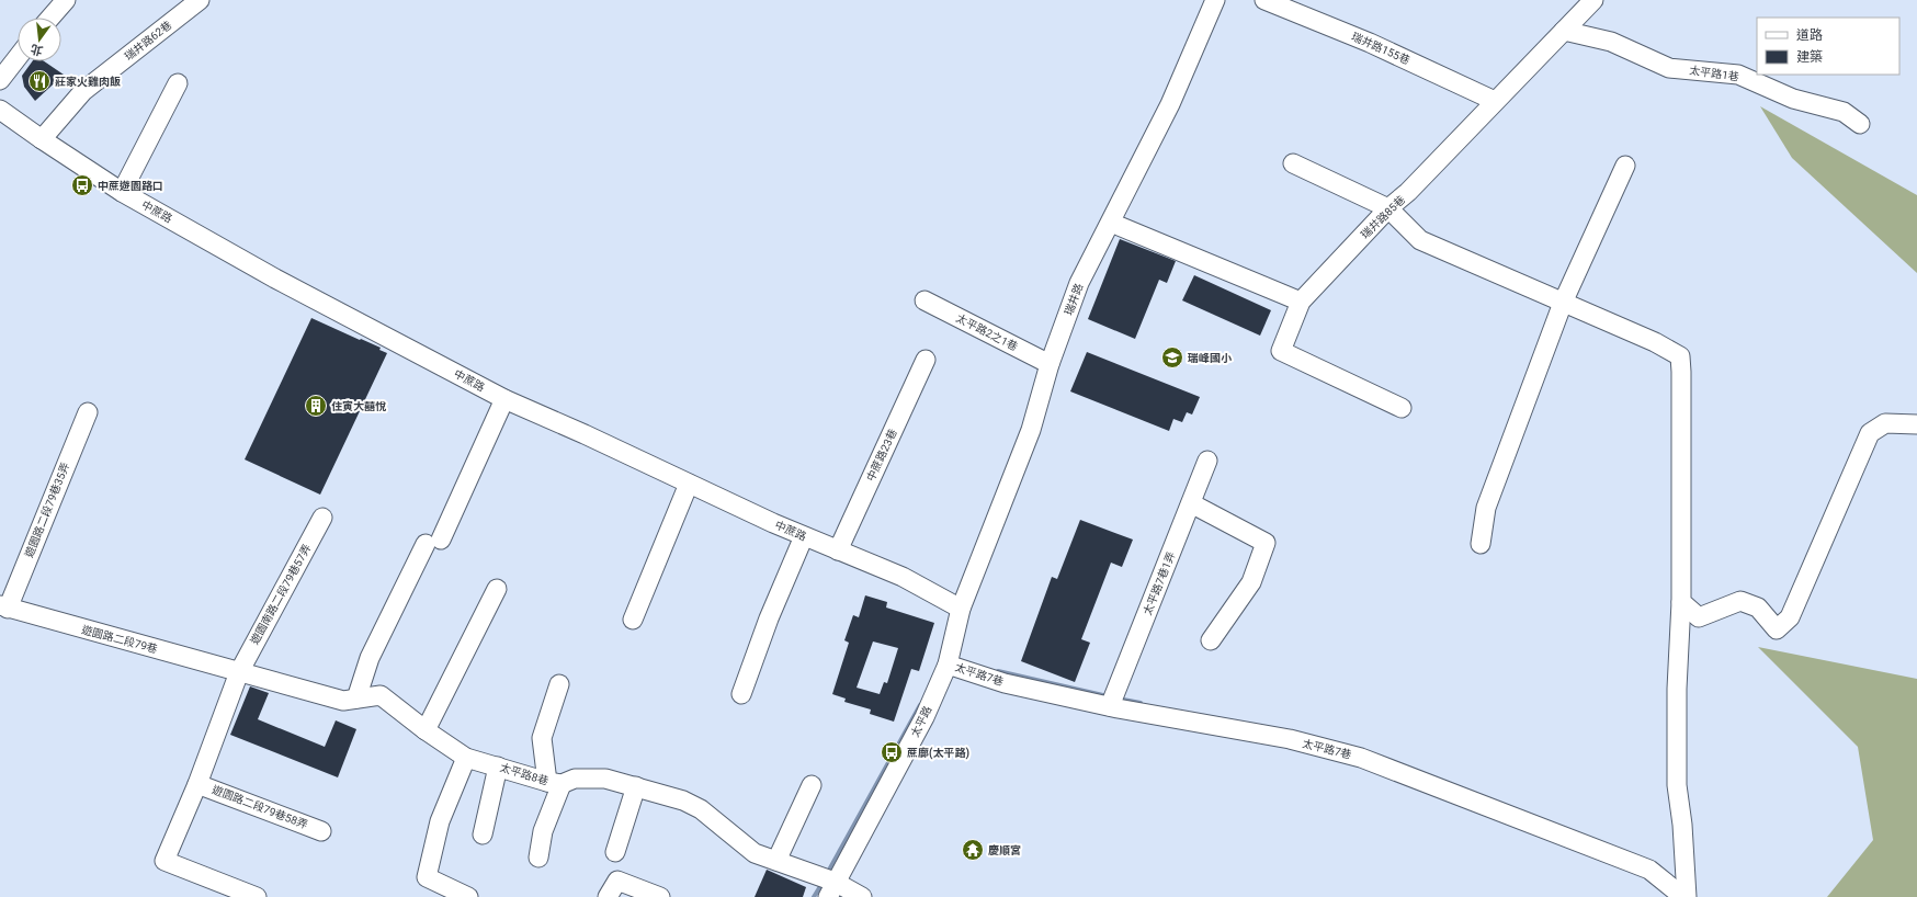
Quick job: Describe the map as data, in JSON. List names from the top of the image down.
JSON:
{
  "streets": {
    "street": [
      "瑞井路62巷",
      "瑞井路155巷",
      "太平路1巷",
      "中蔗路",
      "瑞井路85巷",
      "瑞井路",
      "太平路2之1巷",
      "中蔗路23巷",
      "遊園路二段79巷35弄",
      "太平路7巷1弄",
      "遊園南路二段79巷57弄",
      "遊園路二段79巷",
      "太平路7巷",
      "太平路",
      "太平路8巷",
      "遊園路二段79巷58弄"
    ]
  },
  "crossings": [
    ["瑞井路62巷", "中蔗路"],
    ["瑞井路155巷", "瑞井路85巷"],
    ["太平路1巷", "瑞井路85巷"],
    ["中蔗路", "瑞井路"],
    ["中蔗路", "中蔗路23巷"],
    ["中蔗路", "太平路"],
    ["瑞井路", "太平路2之1巷"],
    ["瑞井路", "太平路"],
    ["遊園路二段79巷35弄", "遊園路二段79巷"],
    ["太平路7巷1弄", "太平路7巷"],
    ["遊園南路二段79巷57弄", "遊園路二段79巷"],
    ["遊園南路二段79巷57弄", "太平路8巷"],
    ["遊園南路二段79巷57弄", "遊園路二段79巷58弄"],
    ["遊園路二段79巷", "太平路8巷"],
    ["遊園路二段79巷", "遊園路二段79巷58弄"],
    ["太平路7巷", "太平路"],
    ["太平路", "太平路8巷"],
    ["太平路8巷", "遊園路二段79巷58弄"]
  ],
  "places": {
    "restaurant": ["莊家火雞肉飯"],
    "bus stop": ["中蔗遊園路口", "蔗廍(太平路)"],
    "school or university": ["瑞峰國小"],
    "building": ["住寅大囍悅"],
    "temple": ["慶順宮"]
  },
  "legend": ["道路", "建築"],
  "north": "bottom"
}
